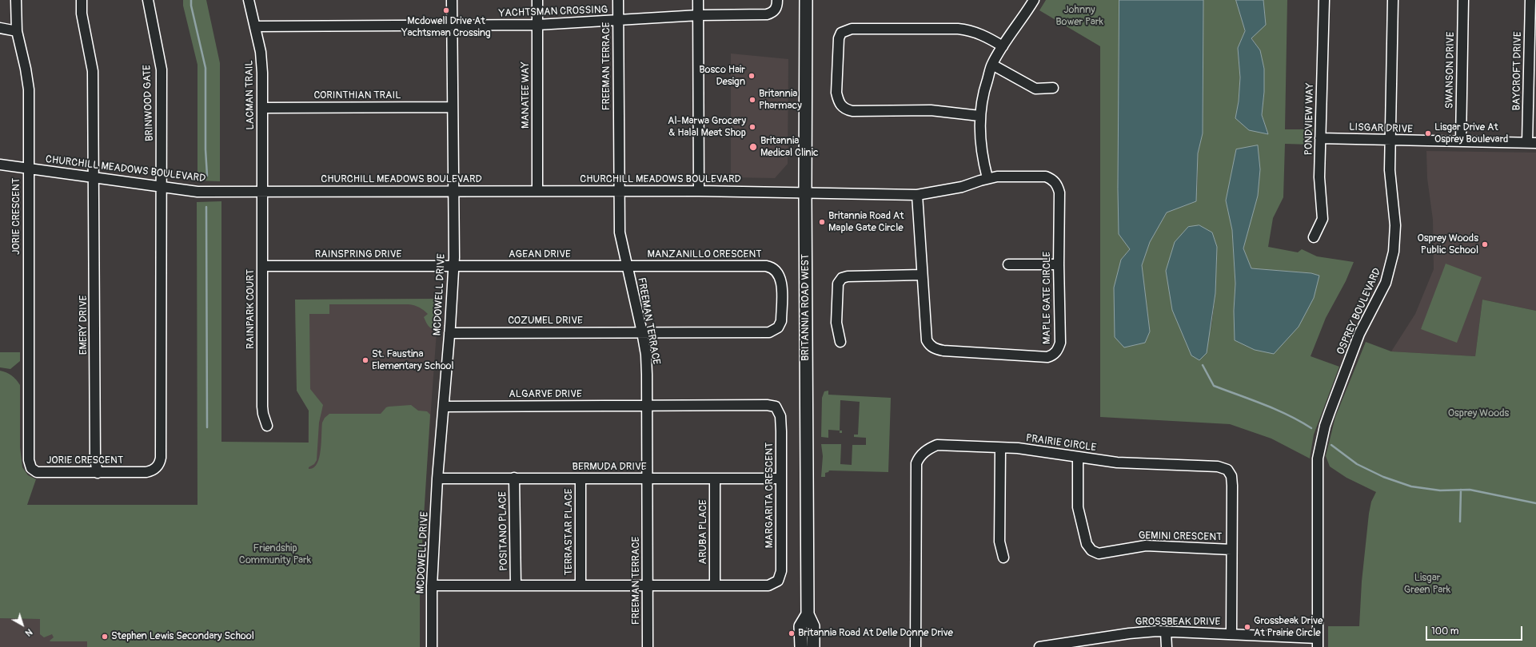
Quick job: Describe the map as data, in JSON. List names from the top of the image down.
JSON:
{
  "streets": {
    "main road": ["BRITANNIA ROAD WEST"],
    "street": [
      "YACHTSMAN CROSSING",
      "FREEMAN TERRACE",
      "SWANSON DRIVE",
      "BAYCROFT DRIVE",
      "LACMAN TRAIL",
      "MANATEE WAY",
      "CORINTHIAN TRAIL",
      "BRINWOOD GATE",
      "PONDVIEW WAY",
      "LISGAR DRIVE",
      "CHURCHILL MEADOWS BOULEVARD",
      "JORIE CRESCENT",
      "RAINSPRING DRIVE",
      "AGEAN DRIVE",
      "MANZANILLO CRESCENT",
      "MCDOWELL DRIVE",
      "MAPLE GATE CIRCLE",
      "RAINPARK COURT",
      "OSPREY BOULEVARD",
      "COZUMEL DRIVE",
      "EMERY DRIVE",
      "ALGARVE DRIVE",
      "PRAIRIE CIRCLE",
      "BERMUDA DRIVE",
      "MARGARITA CRESCENT",
      "POSITANO PLACE",
      "TERRASTAR PLACE",
      "ARUBA PLACE",
      "GEMINI CRESCENT",
      "GROSSBEAK DRIVE"
    ]
  },
  "crossings": [
    ["YACHTSMAN CROSSING", "FREEMAN TERRACE"],
    ["YACHTSMAN CROSSING", "LACMAN TRAIL"],
    ["YACHTSMAN CROSSING", "MANATEE WAY"],
    ["YACHTSMAN CROSSING", "MCDOWELL DRIVE"],
    ["FREEMAN TERRACE", "CHURCHILL MEADOWS BOULEVARD"],
    ["FREEMAN TERRACE", "AGEAN DRIVE"],
    ["FREEMAN TERRACE", "MANZANILLO CRESCENT"],
    ["FREEMAN TERRACE", "COZUMEL DRIVE"],
    ["FREEMAN TERRACE", "ALGARVE DRIVE"],
    ["FREEMAN TERRACE", "BERMUDA DRIVE"],
    ["FREEMAN TERRACE", "MARGARITA CRESCENT"],
    ["SWANSON DRIVE", "LISGAR DRIVE"],
    ["BAYCROFT DRIVE", "LISGAR DRIVE"],
    ["LACMAN TRAIL", "CORINTHIAN TRAIL"],
    ["LACMAN TRAIL", "CHURCHILL MEADOWS BOULEVARD"],
    ["LACMAN TRAIL", "RAINPARK COURT"],
    ["MANATEE WAY", "CHURCHILL MEADOWS BOULEVARD"],
    ["CORINTHIAN TRAIL", "MCDOWELL DRIVE"],
    ["BRINWOOD GATE", "CHURCHILL MEADOWS BOULEVARD"],
    ["BRINWOOD GATE", "JORIE CRESCENT"],
    ["PONDVIEW WAY", "LISGAR DRIVE"],
    ["LISGAR DRIVE", "OSPREY BOULEVARD"],
    ["CHURCHILL MEADOWS BOULEVARD", "JORIE CRESCENT"],
    ["CHURCHILL MEADOWS BOULEVARD", "MCDOWELL DRIVE"],
    ["CHURCHILL MEADOWS BOULEVARD", "MAPLE GATE CIRCLE"],
    ["CHURCHILL MEADOWS BOULEVARD", "BRITANNIA ROAD WEST"],
    ["CHURCHILL MEADOWS BOULEVARD", "RAINPARK COURT"],
    ["CHURCHILL MEADOWS BOULEVARD", "EMERY DRIVE"],
    ["JORIE CRESCENT", "EMERY DRIVE"],
    ["RAINSPRING DRIVE", "AGEAN DRIVE"],
    ["RAINSPRING DRIVE", "MCDOWELL DRIVE"],
    ["RAINSPRING DRIVE", "RAINPARK COURT"],
    ["AGEAN DRIVE", "MANZANILLO CRESCENT"],
    ["AGEAN DRIVE", "MCDOWELL DRIVE"],
    ["MANZANILLO CRESCENT", "COZUMEL DRIVE"],
    ["MCDOWELL DRIVE", "COZUMEL DRIVE"],
    ["MCDOWELL DRIVE", "ALGARVE DRIVE"],
    ["MCDOWELL DRIVE", "BERMUDA DRIVE"],
    ["MCDOWELL DRIVE", "MARGARITA CRESCENT"],
    ["MAPLE GATE CIRCLE", "BRITANNIA ROAD WEST"],
    ["OSPREY BOULEVARD", "GROSSBEAK DRIVE"],
    ["ALGARVE DRIVE", "MARGARITA CRESCENT"],
    ["PRAIRIE CIRCLE", "GEMINI CRESCENT"],
    ["PRAIRIE CIRCLE", "GROSSBEAK DRIVE"],
    ["BERMUDA DRIVE", "MARGARITA CRESCENT"],
    ["BERMUDA DRIVE", "POSITANO PLACE"],
    ["BERMUDA DRIVE", "TERRASTAR PLACE"],
    ["BERMUDA DRIVE", "ARUBA PLACE"],
    ["MARGARITA CRESCENT", "POSITANO PLACE"],
    ["MARGARITA CRESCENT", "TERRASTAR PLACE"],
    ["MARGARITA CRESCENT", "ARUBA PLACE"]
  ],
  "parks": [
    "Johnny Bower Park",
    "Osprey Woods",
    "Friendship Community Park",
    "Lisgar Green Park"
  ],
  "places": [
    "Mcdowell Drive At Yachtsman Crossing",
    "Bosco Hair Design",
    "Britannia Pharmacy",
    "Al-Marwa Grocery & Halal Meat Shop",
    "Lisgar Drive At Osprey Boulevard",
    "Britannia Medical Clinic",
    "Britannia Road At Maple Gate Circle",
    "Osprey Woods Public School",
    "St. Faustina Elementary School",
    "Grossbeak Drive At Prairie Circle",
    "Britannia Road At Delle Donne Drive",
    "Stephen Lewis Secondary School"
  ],
  "scale_bar": "100 m",
  "north": "bottom right"
}
